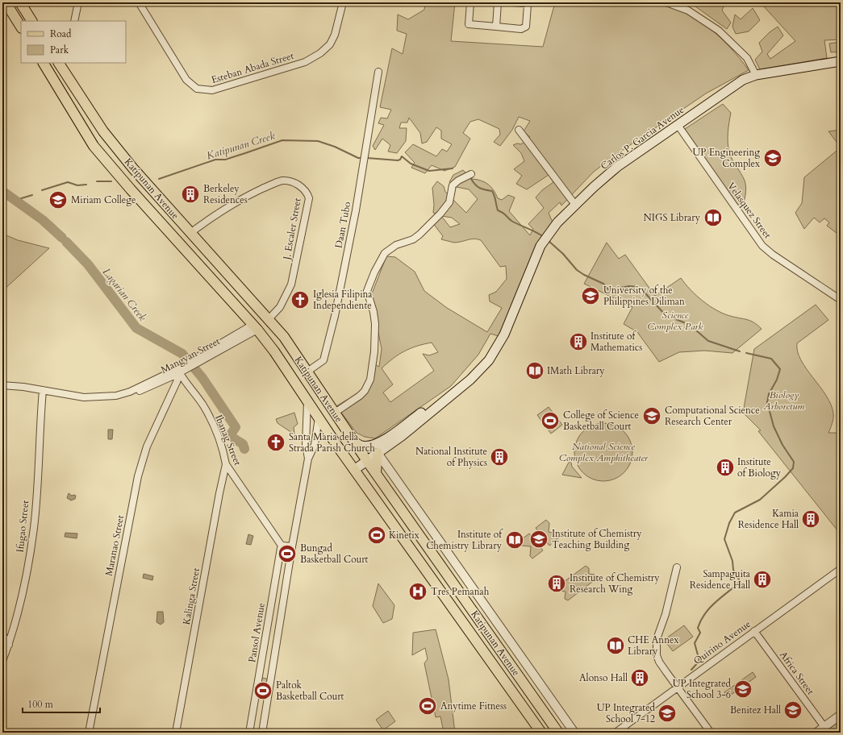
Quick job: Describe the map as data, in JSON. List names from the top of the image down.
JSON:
{
  "streets": {
    "main road": ["Carlos P. Garcia Avenue", "Katipunan Avenue"],
    "street": [
      "Esteban Abada Street",
      "Velasquez Street",
      "Daan Tubo",
      "J. Escaler Street",
      "Mangyan Street",
      "Ibanag Street",
      "Ifugao Street",
      "Maranao Street",
      "Kalinga Street",
      "Pansol Avenue",
      "Quirino Avenue",
      "Africa Street"
    ]
  },
  "crossings": [
    ["Carlos P. Garcia Avenue", "Katipunan Avenue"],
    ["Carlos P. Garcia Avenue", "Velasquez Street"],
    ["Katipunan Avenue", "Daan Tubo"],
    ["Katipunan Avenue", "J. Escaler Street"],
    ["Katipunan Avenue", "Mangyan Street"],
    ["Mangyan Street", "Ibanag Street"],
    ["Mangyan Street", "Ifugao Street"],
    ["Mangyan Street", "Maranao Street"],
    ["Ibanag Street", "Maranao Street"],
    ["Ibanag Street", "Kalinga Street"],
    ["Ibanag Street", "Pansol Avenue"],
    ["Quirino Avenue", "Africa Street"]
  ],
  "water": ["Katipunan Creek", "Lagarian Creek"],
  "parks": ["Science Complex Park", "Biology Arboretum", "National Science Complex Amphitheater"],
  "places": {
    "school or university": [
      "UP Engineering Complex",
      "Miriam College",
      "University of the Philippines Diliman",
      "Computational Science Research Center",
      "Institute of Chemistry Teaching Building",
      "UP Integrated School 3-6",
      "Benitez Hall",
      "UP Integrated School 7-12"
    ],
    "building": [
      "Berkeley Residences",
      "Institute of Mathematics",
      "National Institute of Physics",
      "Institute of Biology",
      "Kamia Residence Hall",
      "Sampaguita Residence Hall",
      "Institute of Chemistry Research Wing",
      "Alonso Hall"
    ],
    "library": [
      "NIGS Library",
      "IMath Library",
      "Institute of Chemistry Library",
      "CHE Annex Library"
    ],
    "church": ["Iglesia Filipina Independiente", "Santa Maria della Strada Parish Church"],
    "sports": [
      "College of Science Basketball Court",
      "Kinetix",
      "Bungad Basketball Court",
      "Paltok Basketball Court",
      "Anytime Fitness"
    ],
    "hospital": ["Tres Pemanah"]
  },
  "legend": ["Road", "Park"],
  "scale_bar": "100 m"
}
